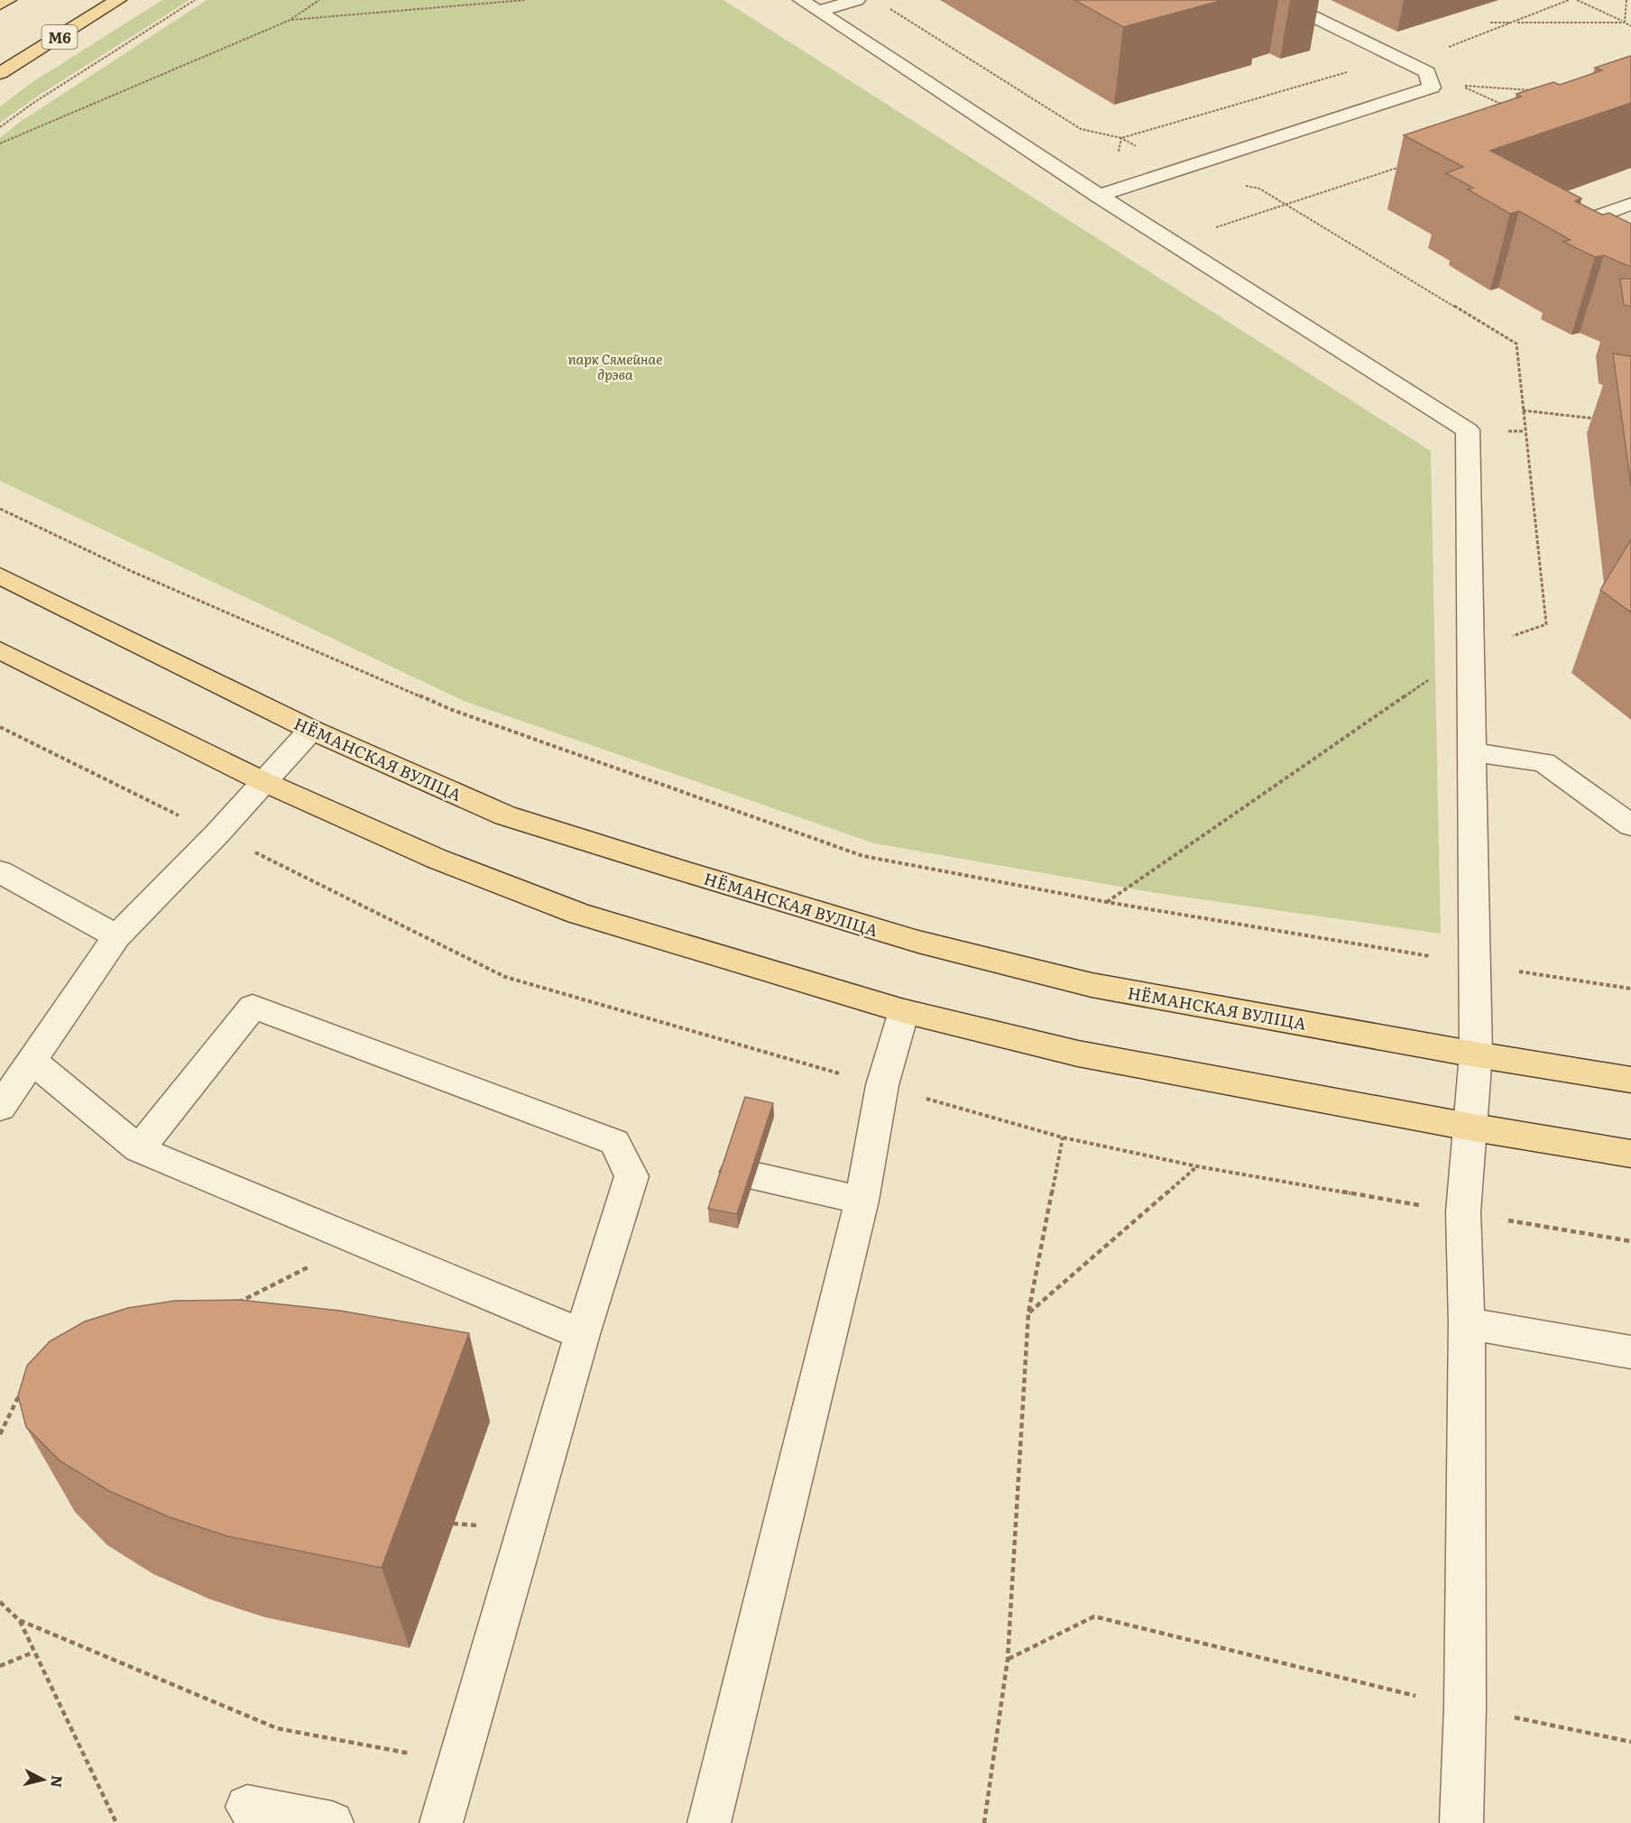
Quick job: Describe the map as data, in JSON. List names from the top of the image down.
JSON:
{
  "streets": {
    "main road": ["М6", "НЁМАНСКАЯ ВУЛІЦА"]
  },
  "parks": ["парк Сямейнае дрэва"],
  "north": "right"
}
